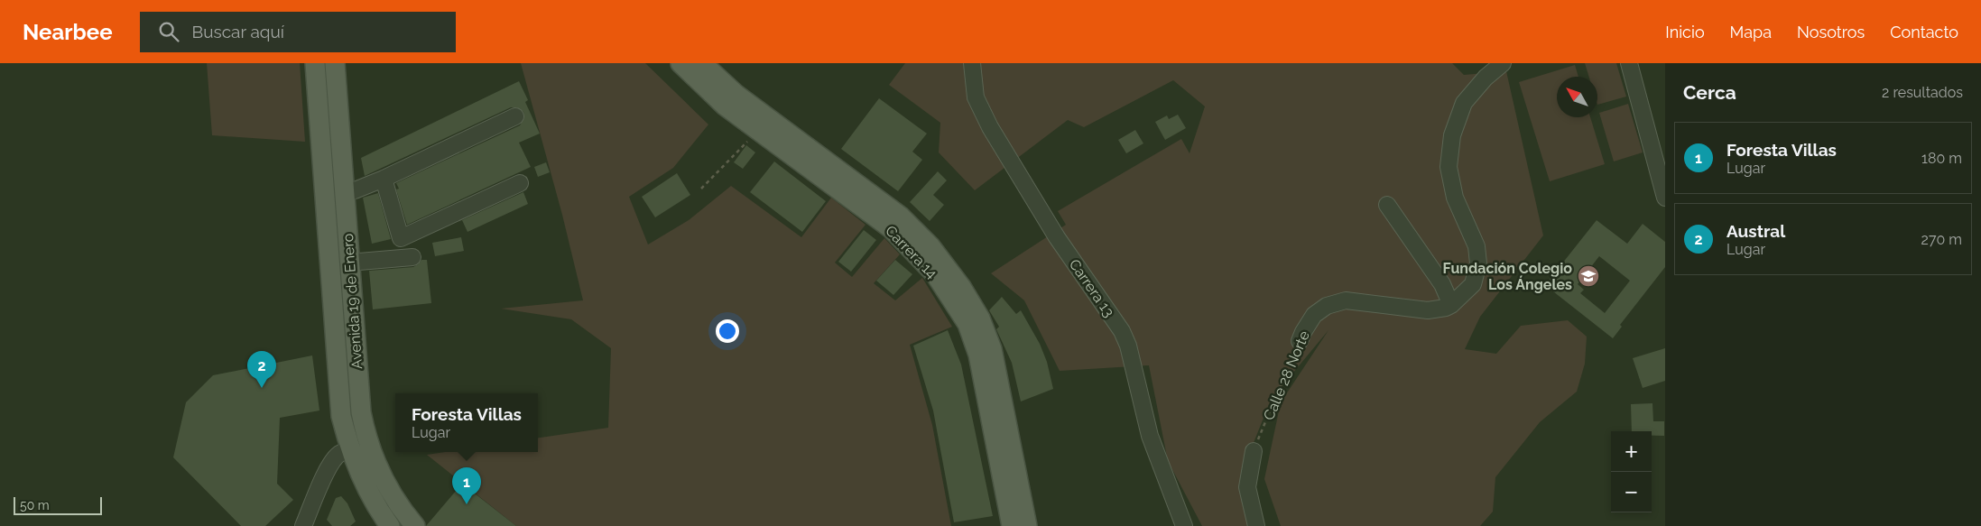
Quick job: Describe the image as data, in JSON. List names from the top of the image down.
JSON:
{
  "streets": {
    "main road": ["Carrera 14", "Avenida 19 de Enero"],
    "street": ["Carrera 13", "Calle 28 Norte"]
  },
  "places": {
    "school or university": ["Fundación Colegio Los Ángeles"]
  },
  "scale_bar": "50 m",
  "north": "top left",
  "page": {
    "header": "Nearbee",
    "search": "Buscar aquí",
    "nav": [
      "Inicio",
      "Mapa",
      "Nosotros",
      "Contacto"
    ],
    "heading": ["Cerca", "2 resultados"],
    "list": [
      {
        "mark": "1",
        "name": "Foresta Villas",
        "note": "Lugar",
        "value": "180 m"
      },
      {
        "mark": "2",
        "name": "Austral",
        "note": "Lugar",
        "value": "270 m"
      }
    ],
    "pins": ["2", "1"],
    "popup": ["Foresta Villas", "Lugar"],
    "map_buttons": ["+", "−"],
    "scale": "50 m"
  }
}
